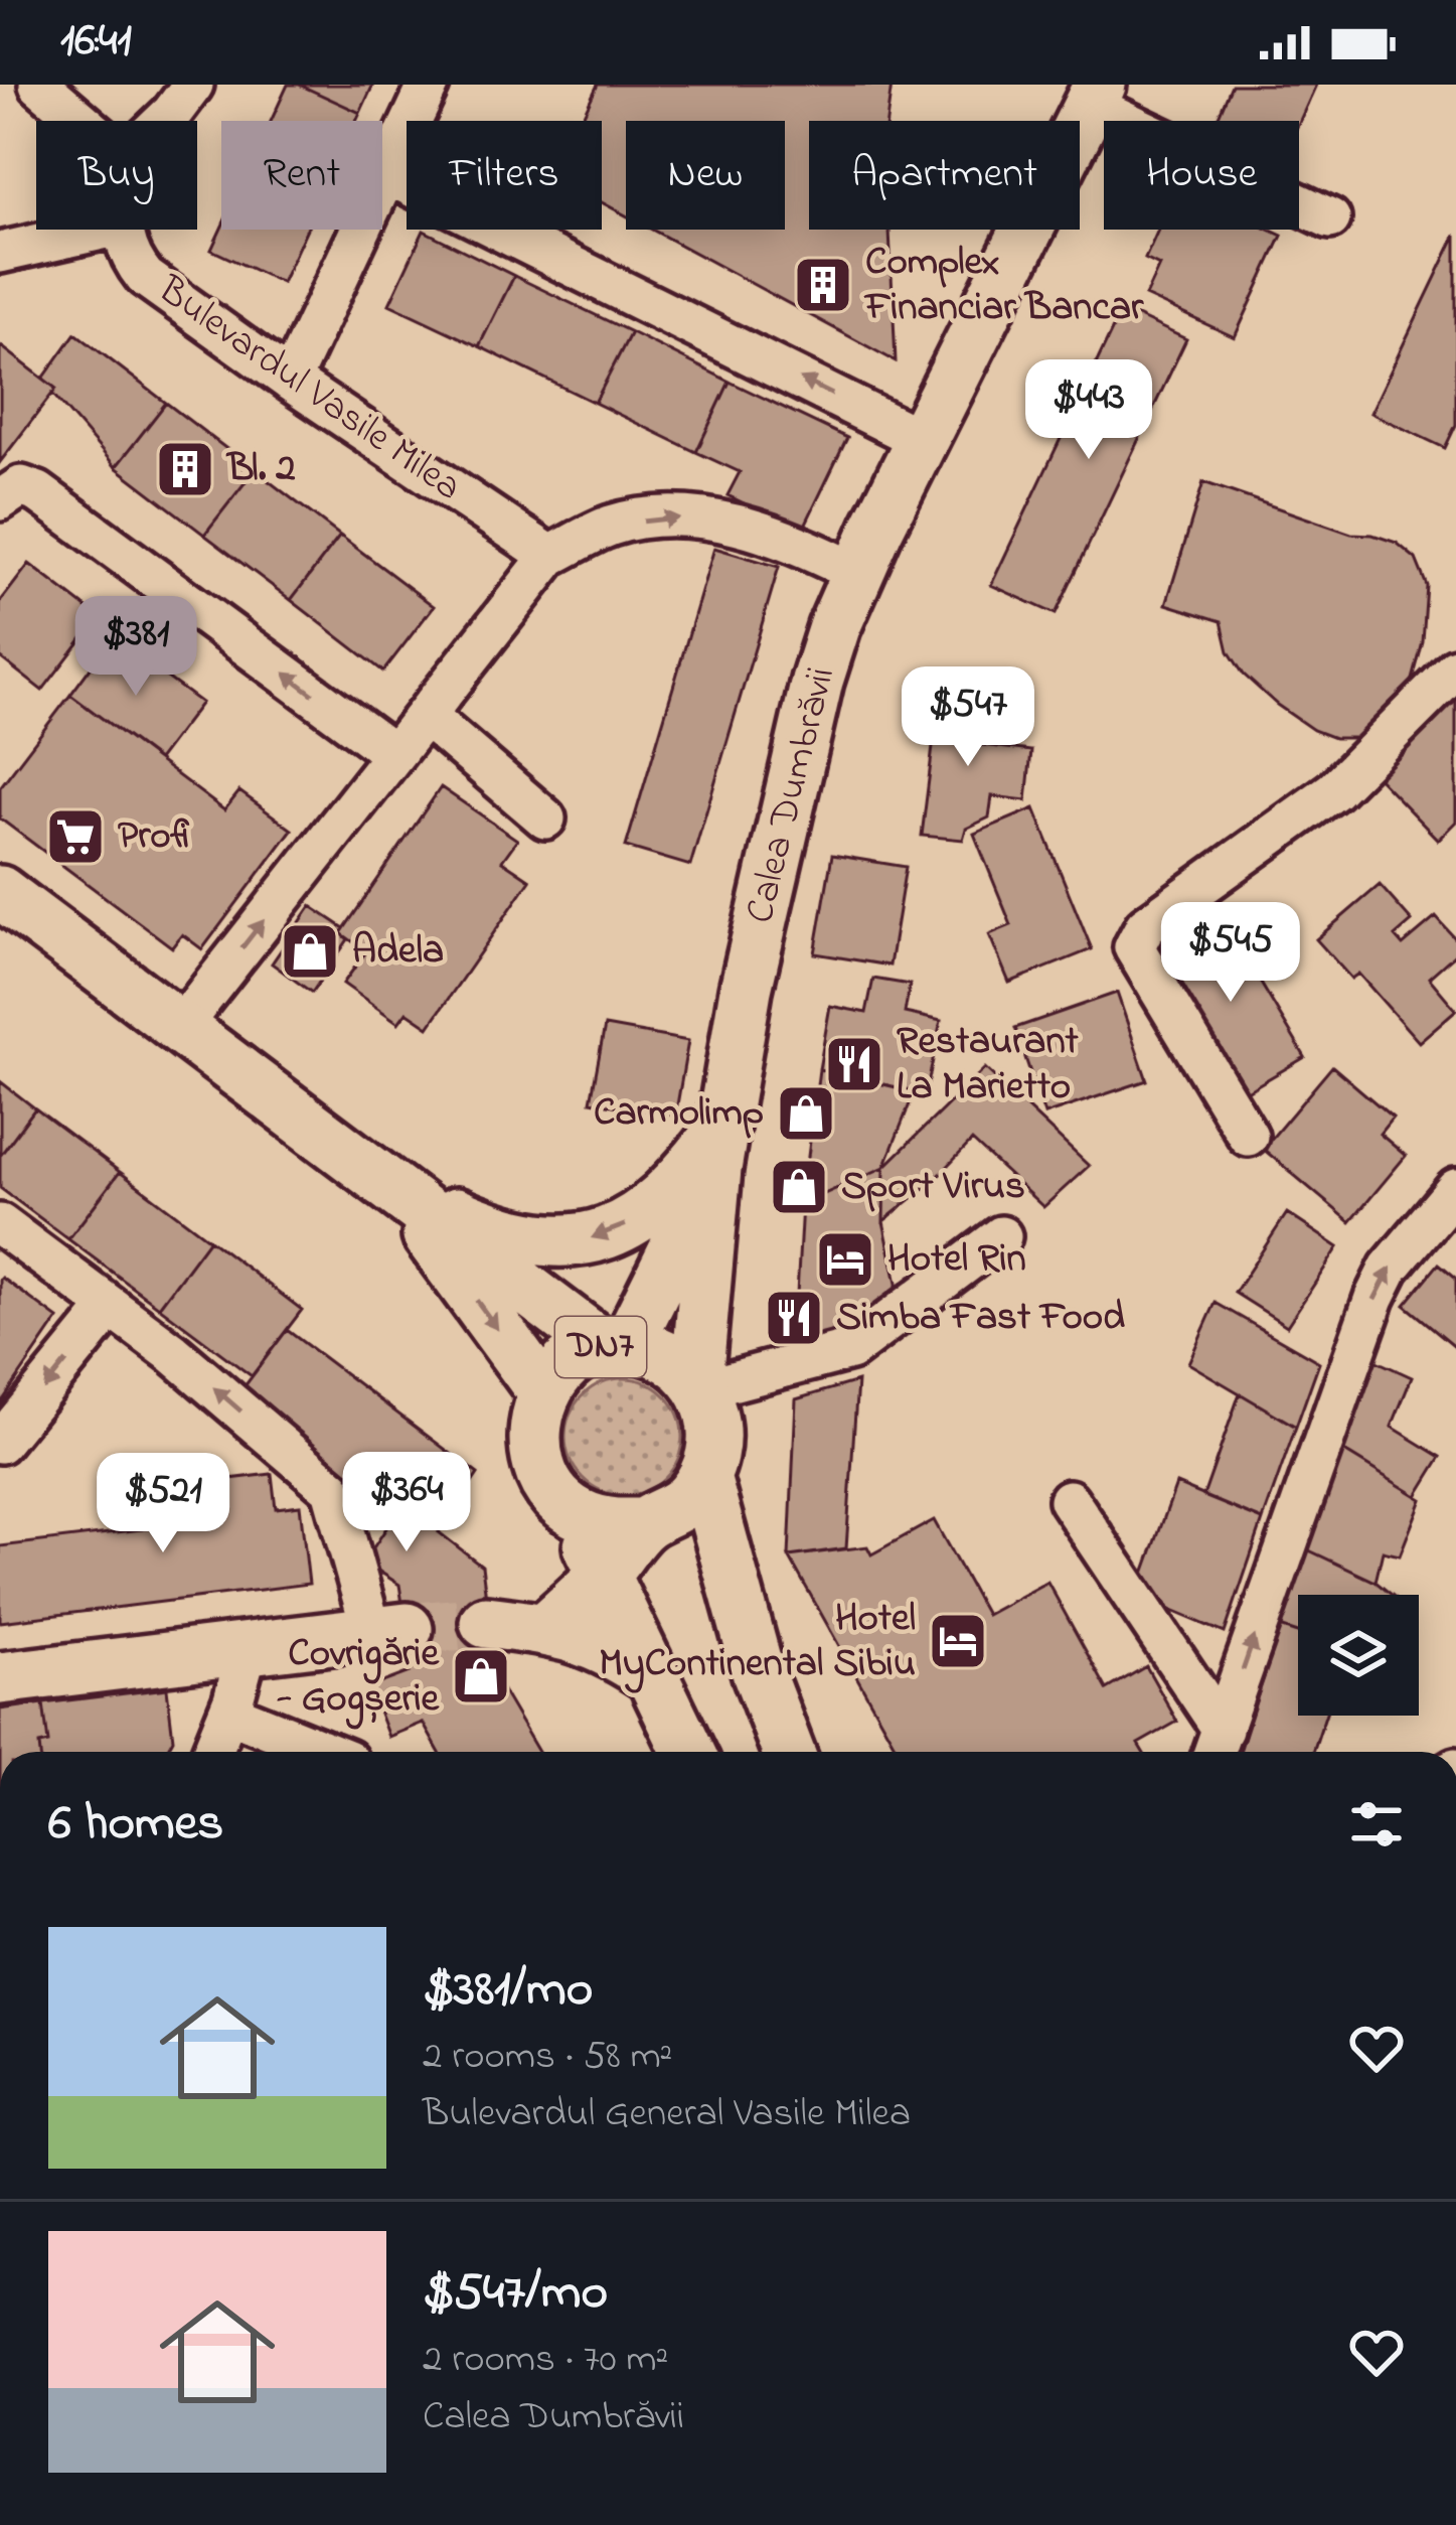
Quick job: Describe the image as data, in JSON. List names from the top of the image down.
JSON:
{
  "streets": {
    "main road": ["Calea Dumbrăvii", "DN7"],
    "street": ["Bulevardul Vasile Milea"]
  },
  "crossings": [
    ["Calea Dumbrăvii", "DN7"]
  ],
  "places": {
    "building": ["Complex Financiar Bancar", "Bl. 2"],
    "supermarket": ["Profi"],
    "shop": [
      "Adela",
      "Carmolimp",
      "Sport Virus",
      "Covrigărie - Gogșerie"
    ],
    "restaurant": ["Restaurant La Marietto", "Simba Fast Food"],
    "hotel": ["Hotel Rin", "Hotel MyContinental Sibiu"]
  },
  "page": {
    "status": "16:41",
    "chip": [
      "Buy",
      "Rent",
      "Filters",
      "New",
      "Apartment",
      "House"
    ],
    "price": [
      "$443",
      "$381",
      "$547",
      "$545",
      "$364",
      "$521"
    ],
    "heading": "6 homes",
    "list": [
      {
        "name": "$381/mo",
        "note": "2 rooms · 58 m² · Bulevardul General Vasile Milea"
      },
      {
        "name": "$547/mo",
        "note": "2 rooms · 70 m² · Calea Dumbrăvii"
      }
    ]
  }
}
